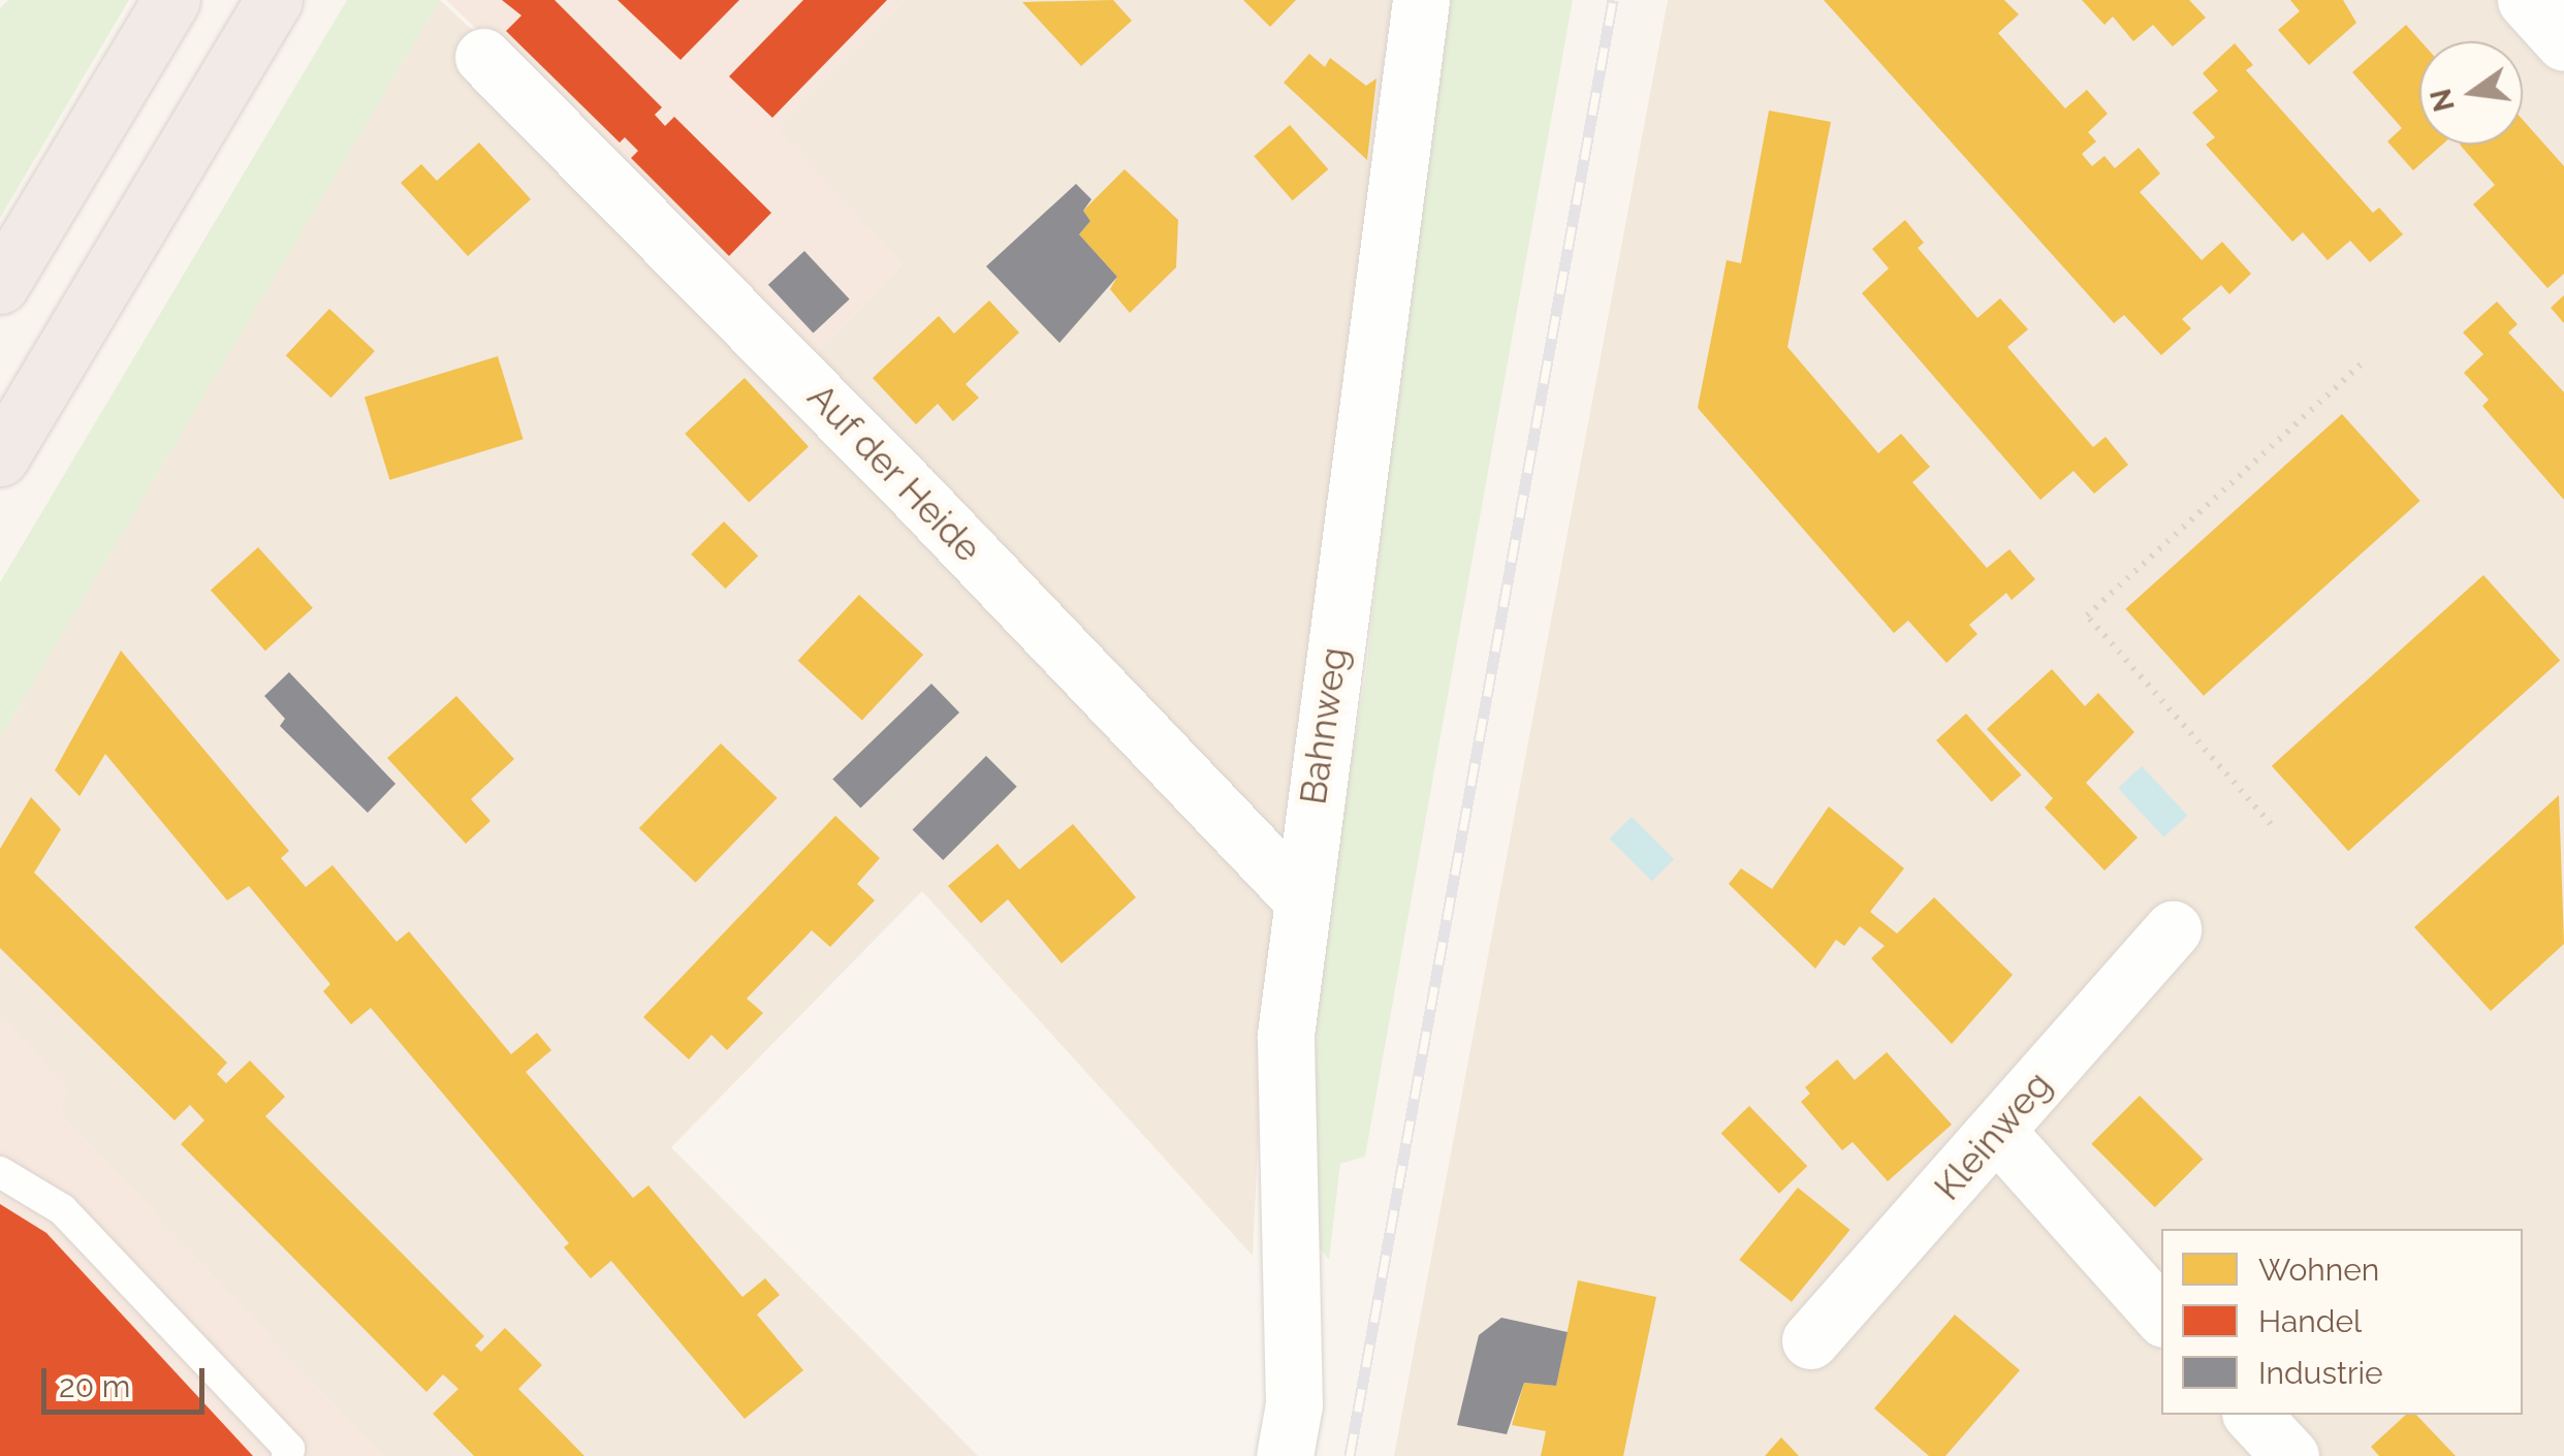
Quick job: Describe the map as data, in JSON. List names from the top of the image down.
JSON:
{
  "streets": {
    "street": ["Auf der Heide", "Bahnweg", "Kleinweg"]
  },
  "crossings": [
    ["Auf der Heide", "Bahnweg"]
  ],
  "legend": ["Wohnen", "Handel", "Industrie"],
  "scale_bar": "20 m",
  "north": "left"
}
